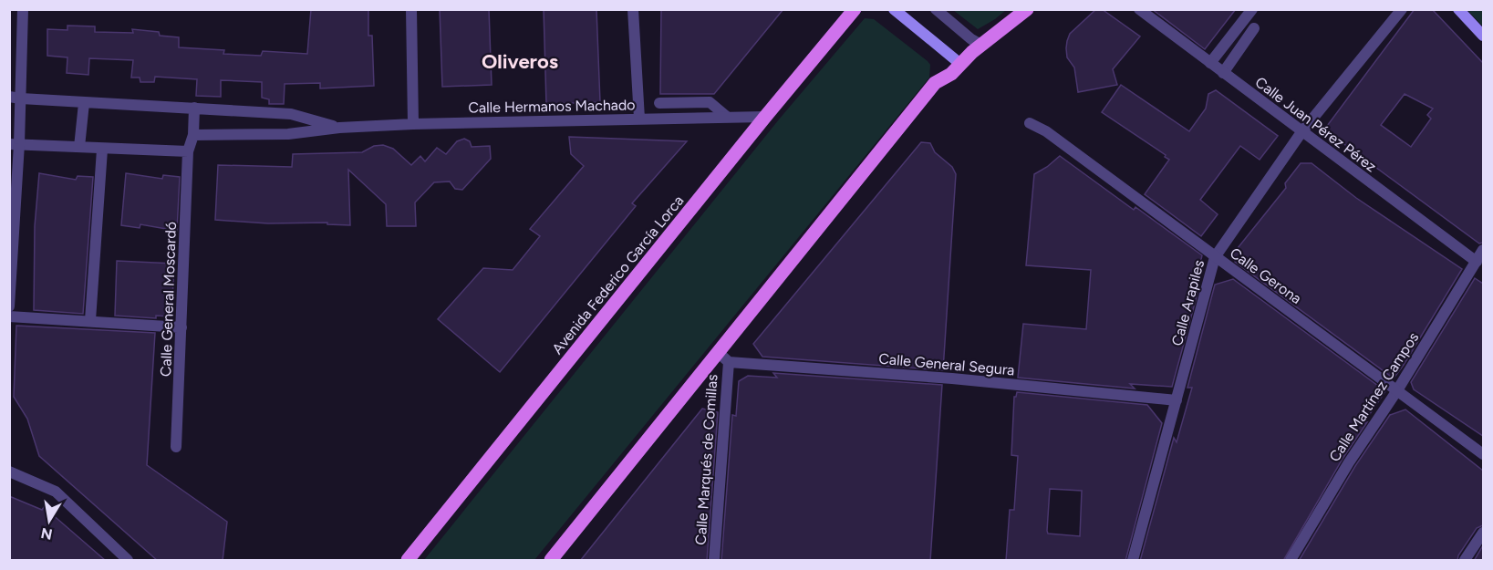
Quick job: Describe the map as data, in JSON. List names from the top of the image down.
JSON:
{
  "streets": {
    "main road": ["Avenida Federico García Lorca"],
    "street": [
      "Calle Hermanos Machado",
      "Calle Juan Pérez Pérez",
      "Calle Gerona",
      "Calle General Moscardó",
      "Calle Arapiles",
      "Calle General Segura",
      "Calle Martínez Campos",
      "Calle Marqués de Comillas"
    ]
  },
  "crossings": [
    ["Calle Hermanos Machado", "Avenida Federico García Lorca"],
    ["Calle Juan Pérez Pérez", "Calle Arapiles"],
    ["Calle Juan Pérez Pérez", "Calle Martínez Campos"],
    ["Calle Gerona", "Calle Arapiles"],
    ["Calle Gerona", "Calle Martínez Campos"],
    ["Calle Arapiles", "Calle General Segura"],
    ["Calle General Segura", "Calle Marqués de Comillas"]
  ],
  "districts": ["Oliveros"],
  "north": "bottom"
}
